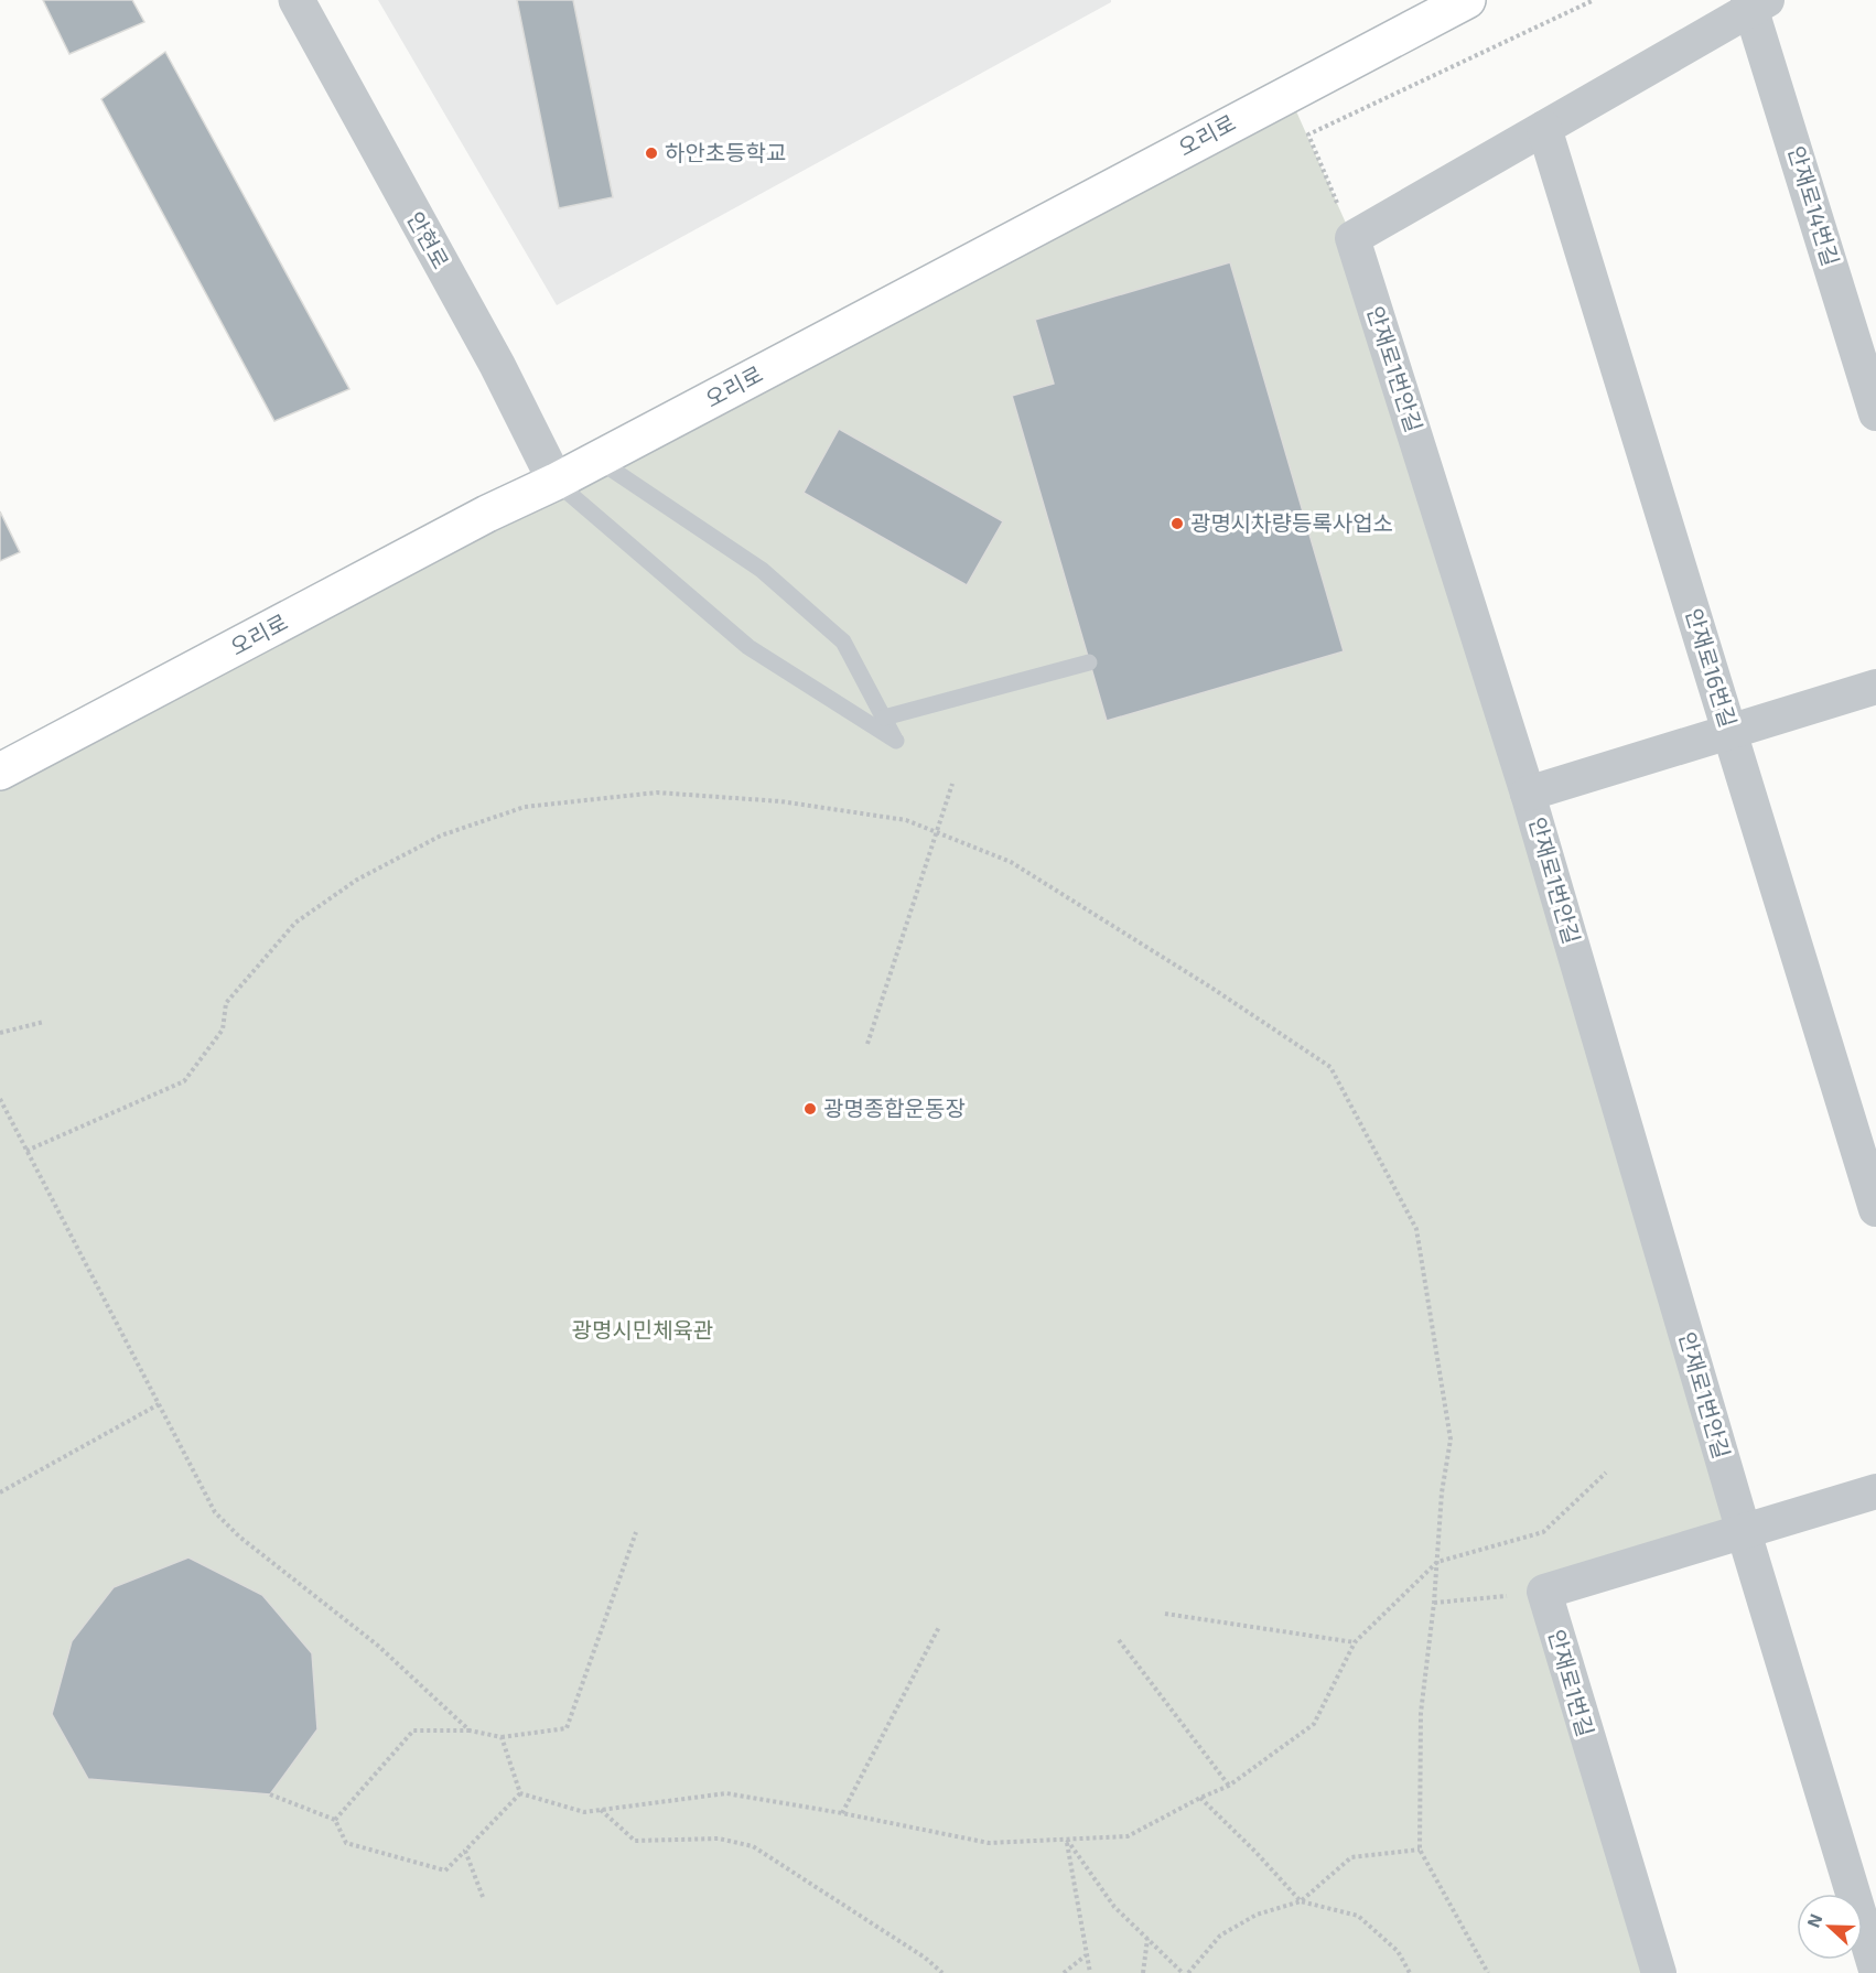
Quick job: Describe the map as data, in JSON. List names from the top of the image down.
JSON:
{
  "streets": {
    "main road": ["오리로"],
    "street": [
      "안재로14번길",
      "안현로",
      "안재로1번안길",
      "안재로16번길",
      "안재로1번길"
    ]
  },
  "crossings": [
    ["오리로", "안현로"]
  ],
  "parks": ["광명시민체육관"],
  "places": ["하안초등학교", "광명시차량등록사업소", "광명종합운동장"],
  "north": "left"
}
